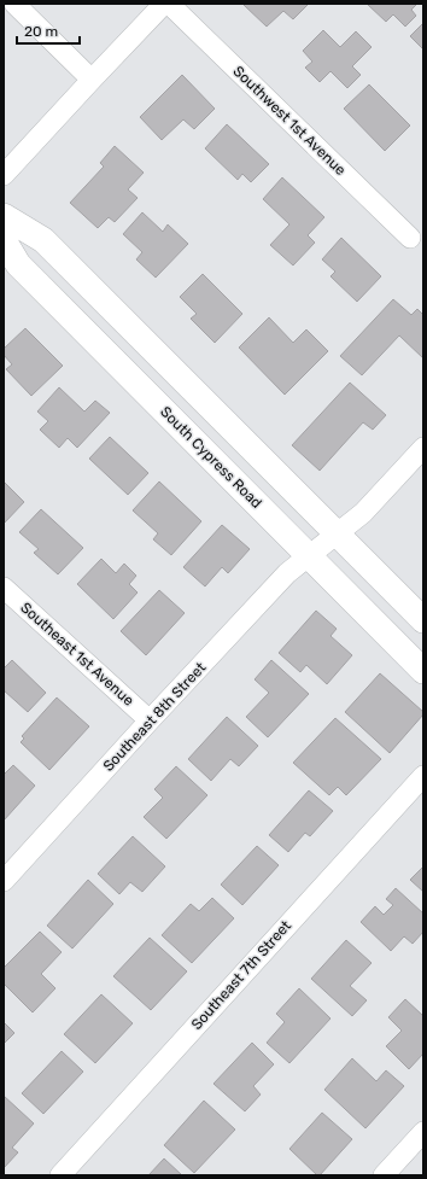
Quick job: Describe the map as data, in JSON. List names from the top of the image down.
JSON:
{
  "streets": {
    "street": [
      "Southwest 1st Avenue",
      "South Cypress Road",
      "Southeast 1st Avenue",
      "Southeast 8th Street",
      "Southeast 7th Street"
    ]
  },
  "crossings": [
    ["South Cypress Road", "Southeast 8th Street"],
    ["Southeast 1st Avenue", "Southeast 8th Street"]
  ],
  "scale_bar": "20 m"
}
